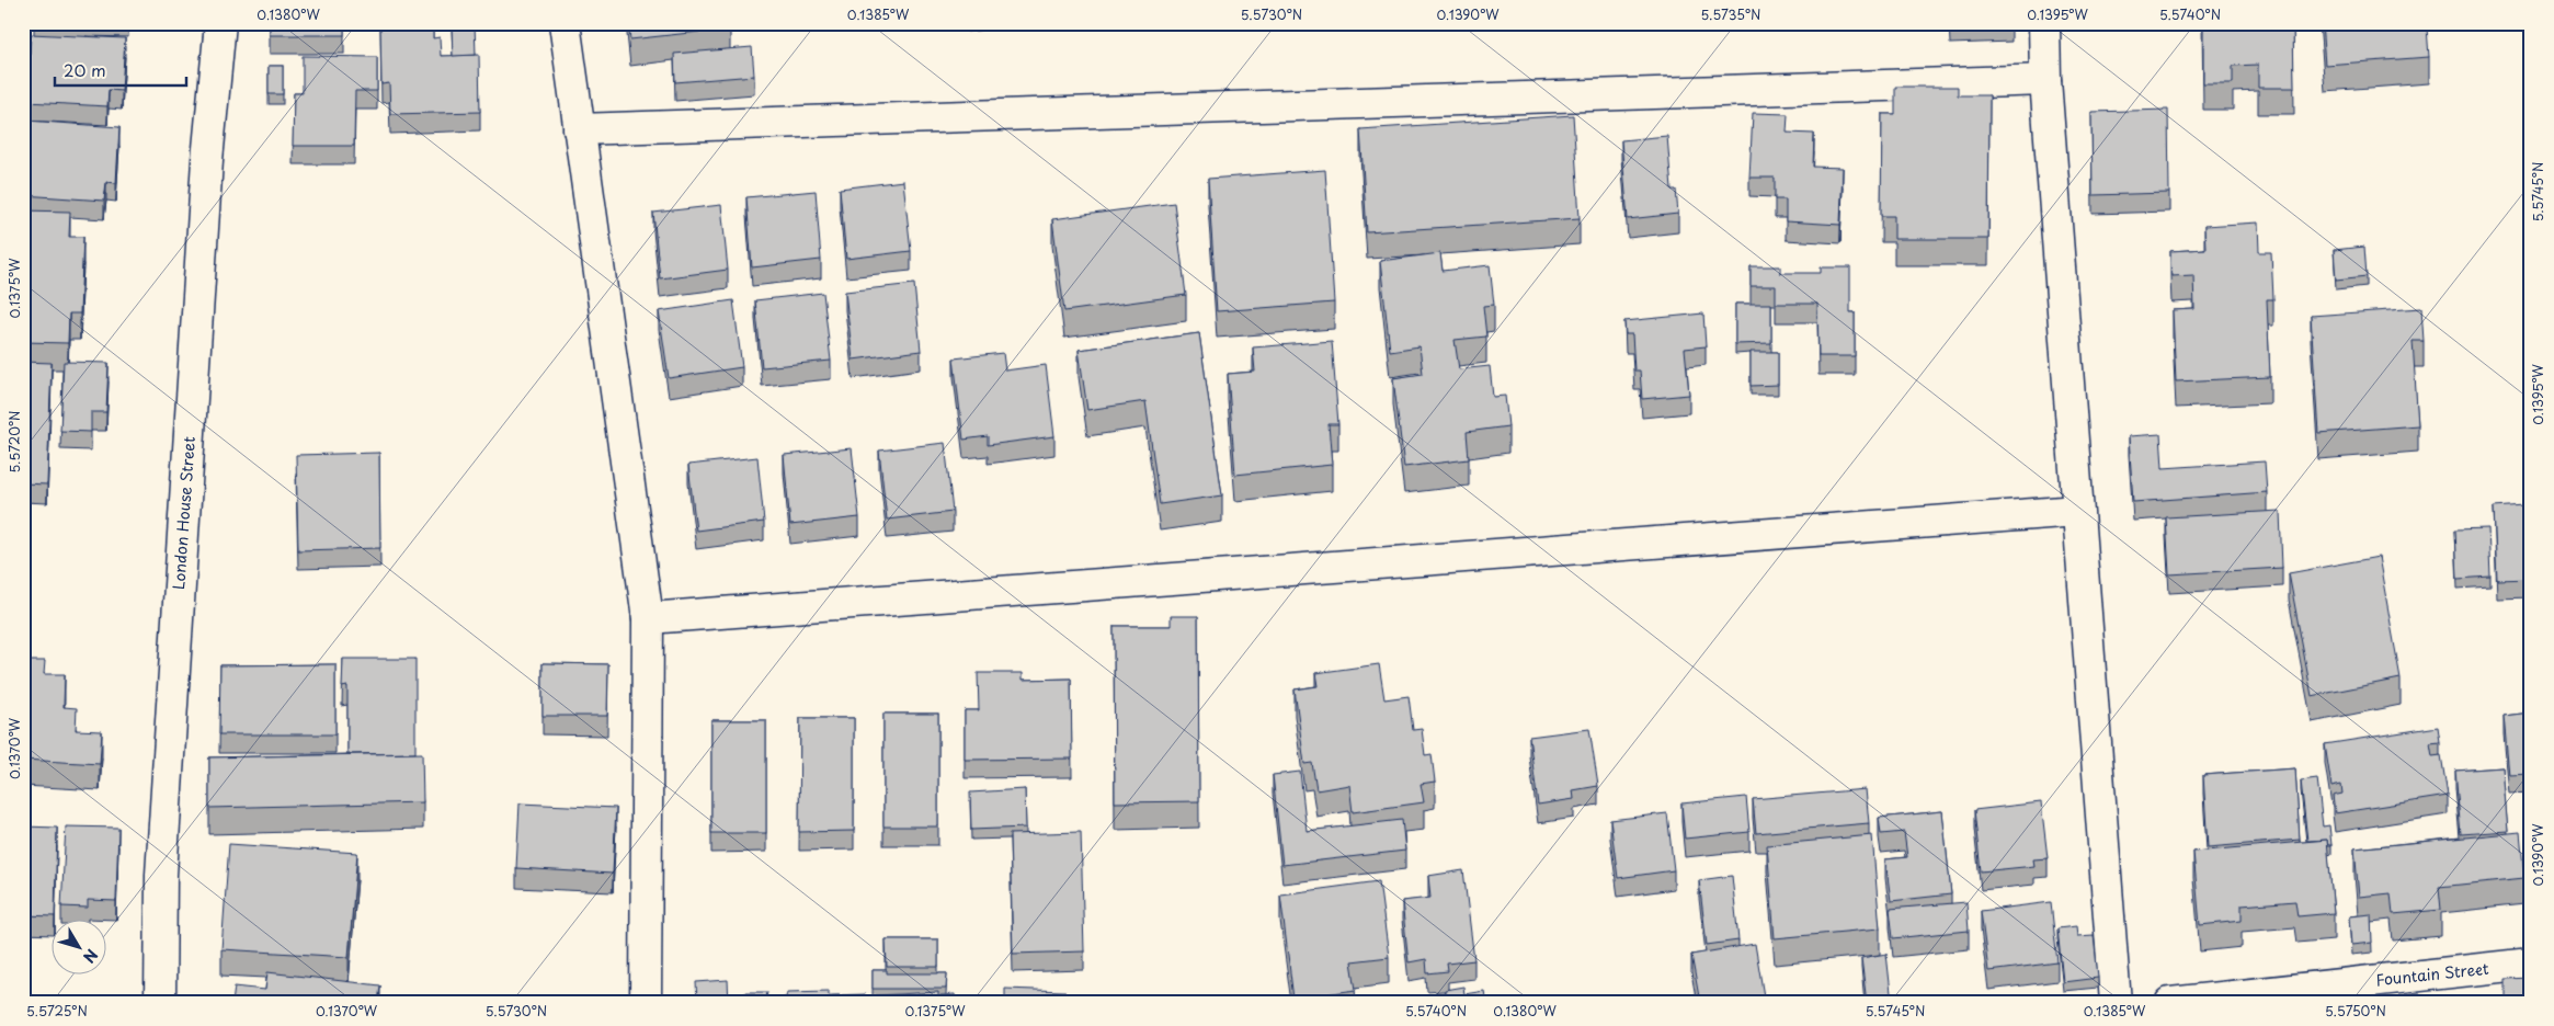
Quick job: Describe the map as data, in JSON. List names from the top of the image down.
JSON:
{
  "streets": {
    "street": ["London House Street", "Fountain Street"]
  },
  "scale_bar": "20 m",
  "north": "bottom right",
  "coordinates": [
    "0.1380°W",
    "0.1385°W",
    "5.5730°N",
    "0.1390°W",
    "5.5735°N",
    "0.1395°W",
    "5.5740°N",
    "5.5745°N",
    "0.1375°W",
    "5.5720°N",
    "0.1370°W",
    "5.5725°N",
    "5.5750°N"
  ]
}
